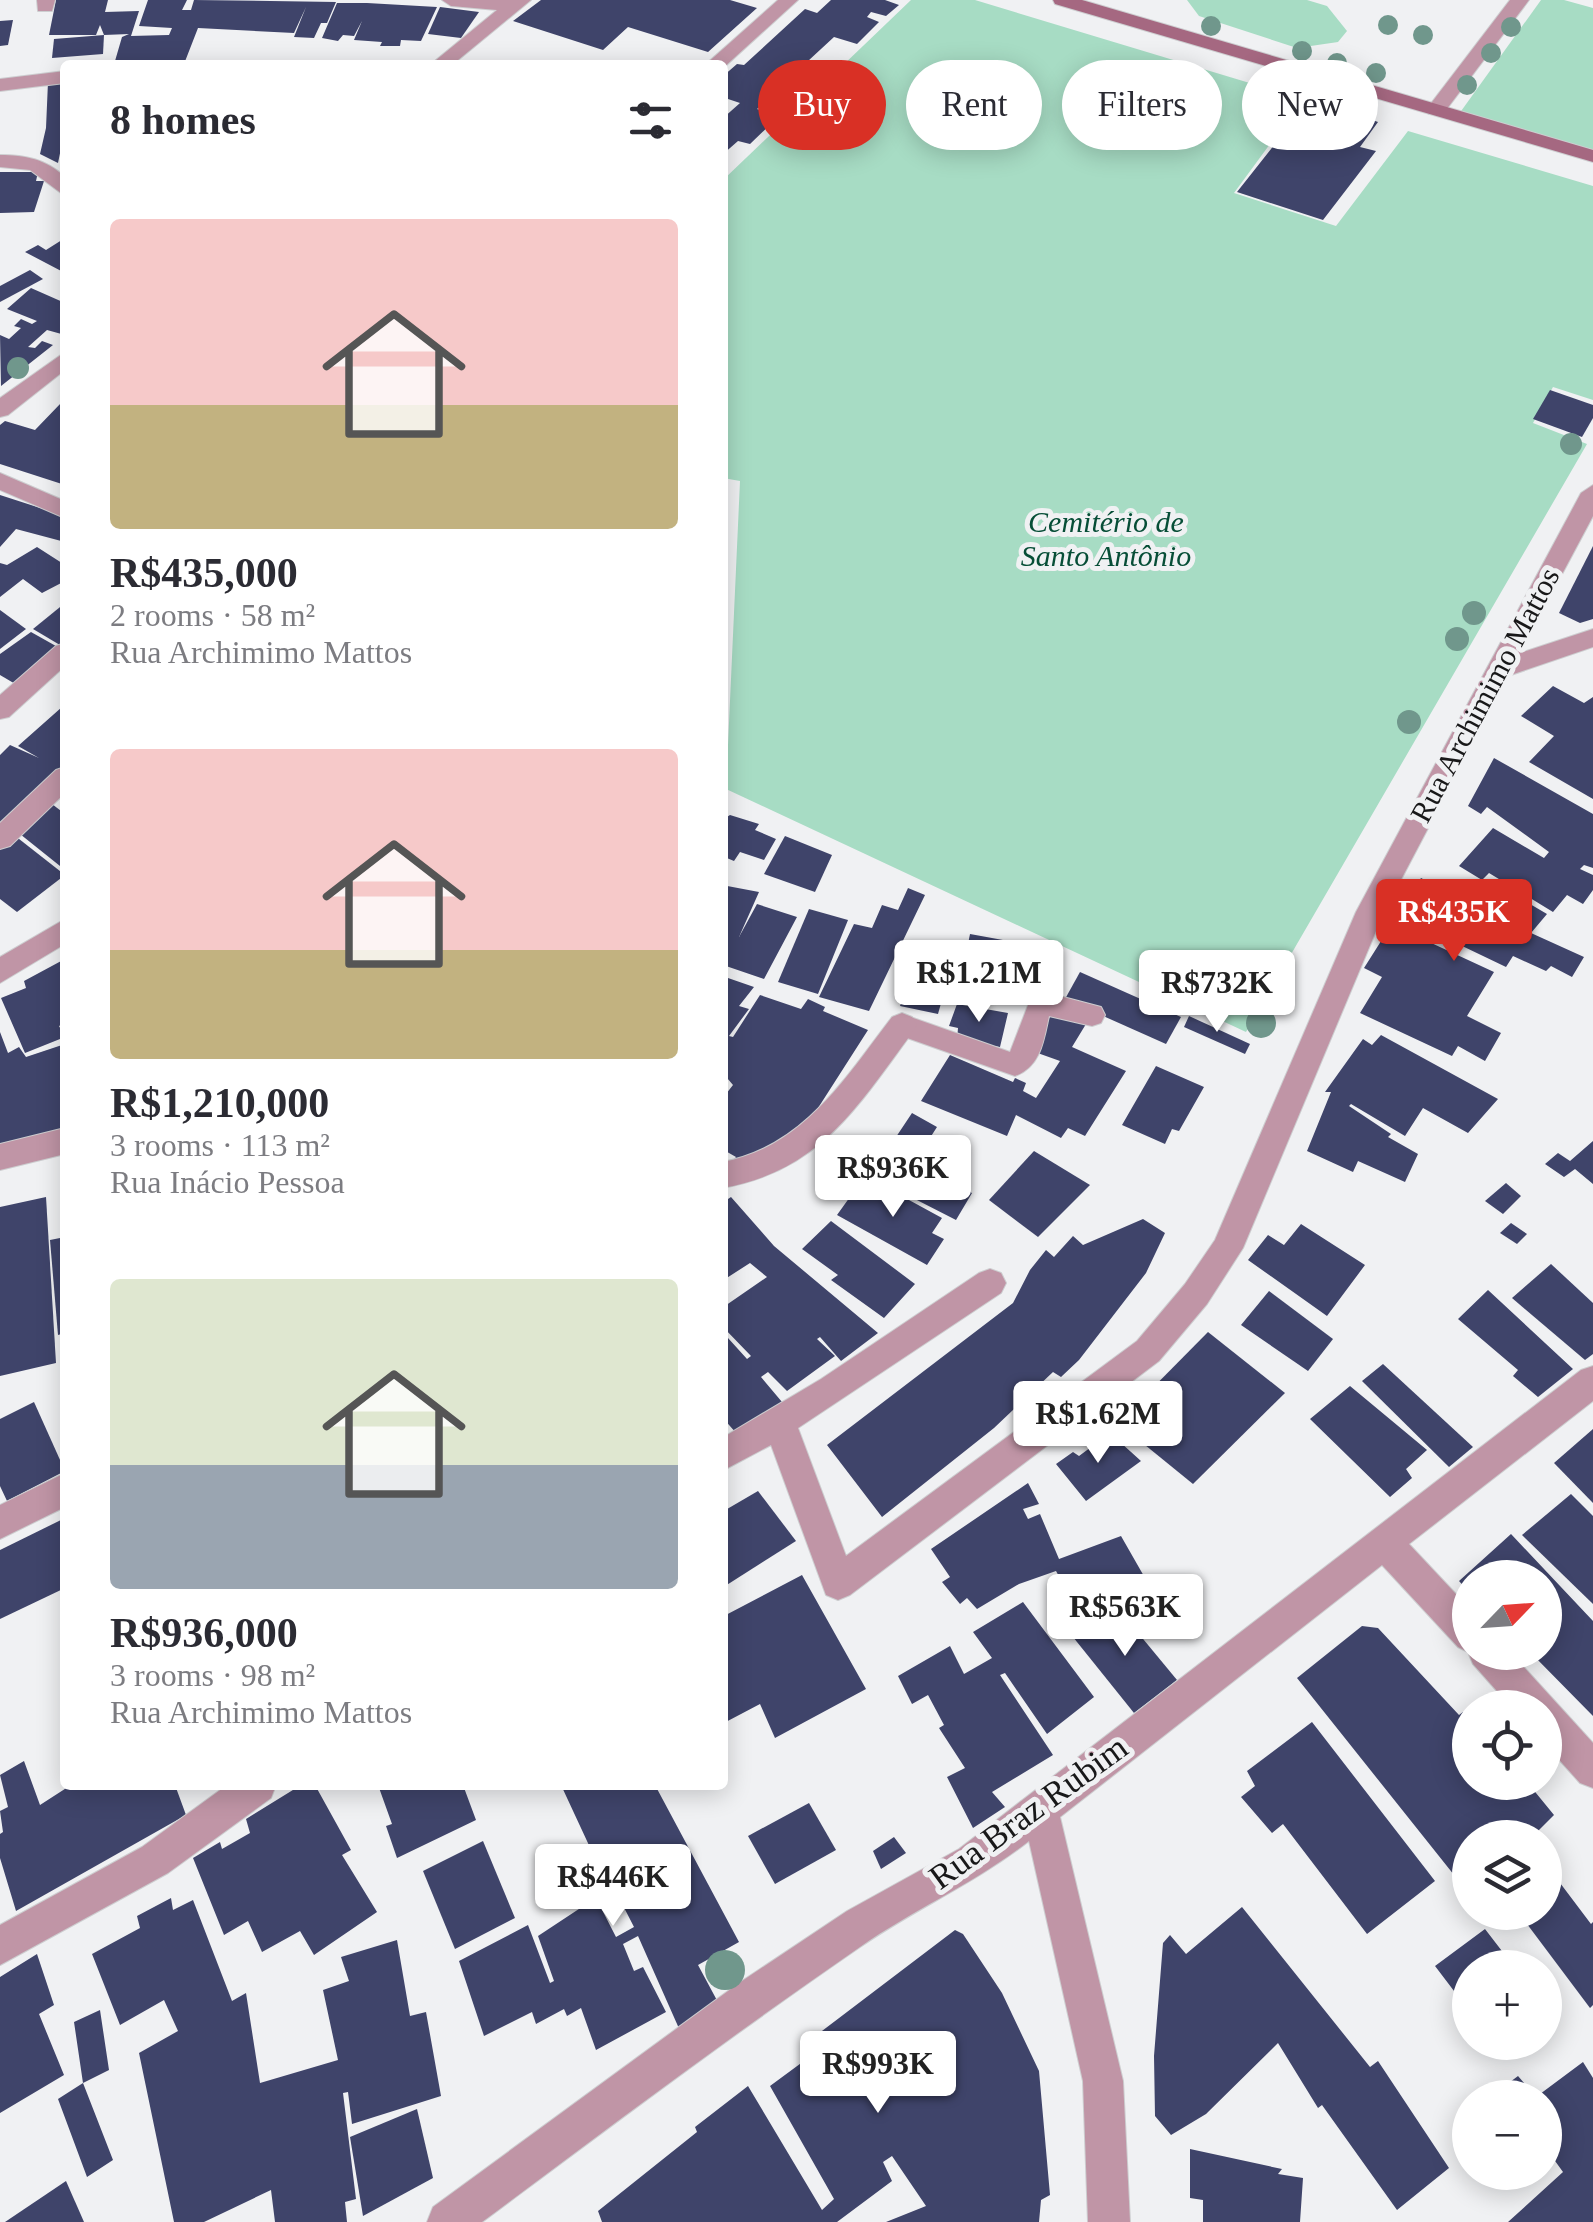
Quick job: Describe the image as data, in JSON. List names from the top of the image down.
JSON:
{
  "streets": {
    "street": ["Rua Archimimo Mattos", "Rua Braz Rubim"]
  },
  "parks": ["Cemitério de Santo Antônio"],
  "north": "top right",
  "page": {
    "chip": [
      "Buy",
      "Rent",
      "Filters",
      "New"
    ],
    "heading": "8 homes",
    "list": [
      {
        "name": "R$435,000",
        "note": "2 rooms · 58 m² · Rua Archimimo Mattos"
      },
      {
        "name": "R$1,210,000",
        "note": "3 rooms · 113 m² · Rua Inácio Pessoa"
      },
      {
        "name": "R$936,000",
        "note": "3 rooms · 98 m² · Rua Archimimo Mattos"
      }
    ],
    "price": [
      "R$435K",
      "R$1.21M",
      "R$732K",
      "R$936K",
      "R$1.62M",
      "R$563K",
      "R$446K",
      "R$993K"
    ],
    "map_buttons": ["+", "−"]
  }
}
